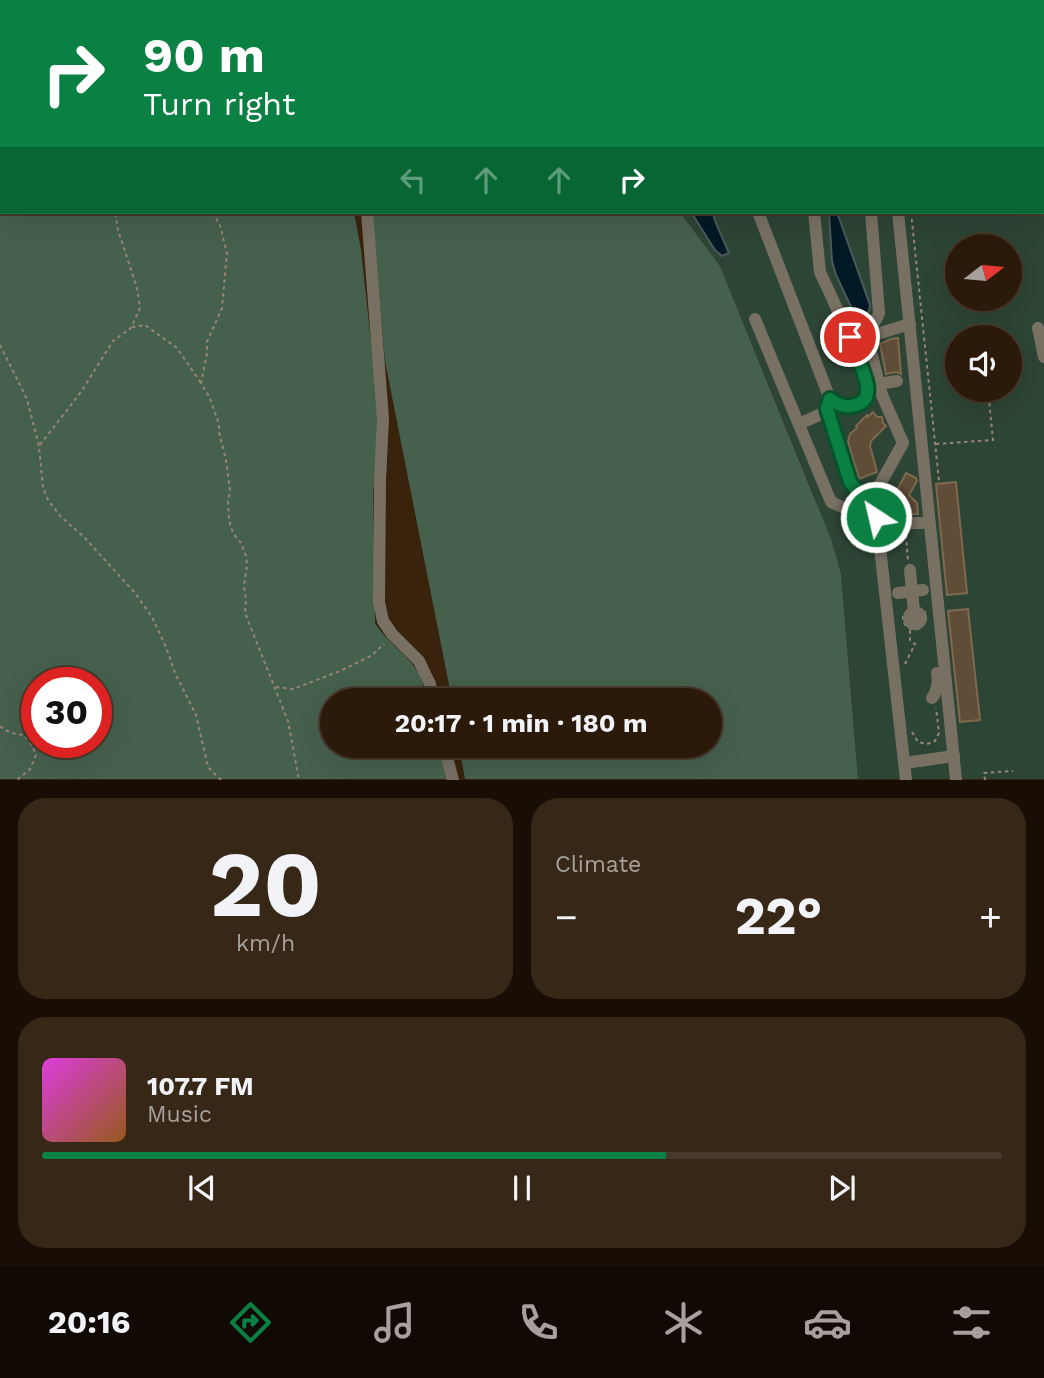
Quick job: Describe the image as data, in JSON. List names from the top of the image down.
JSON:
{
  "north": "right",
  "page": {
    "turn": ["90 m", "Turn right"],
    "limit": "30",
    "trip": "20:17 · 1 min · 180 m",
    "tile": [
      ["20", "km/h"],
      "Climate"
    ],
    "heat": ["−", "22°", "+"],
    "song": ["107.7 FM", "Music"],
    "tabs": "20:16"
  }
}
